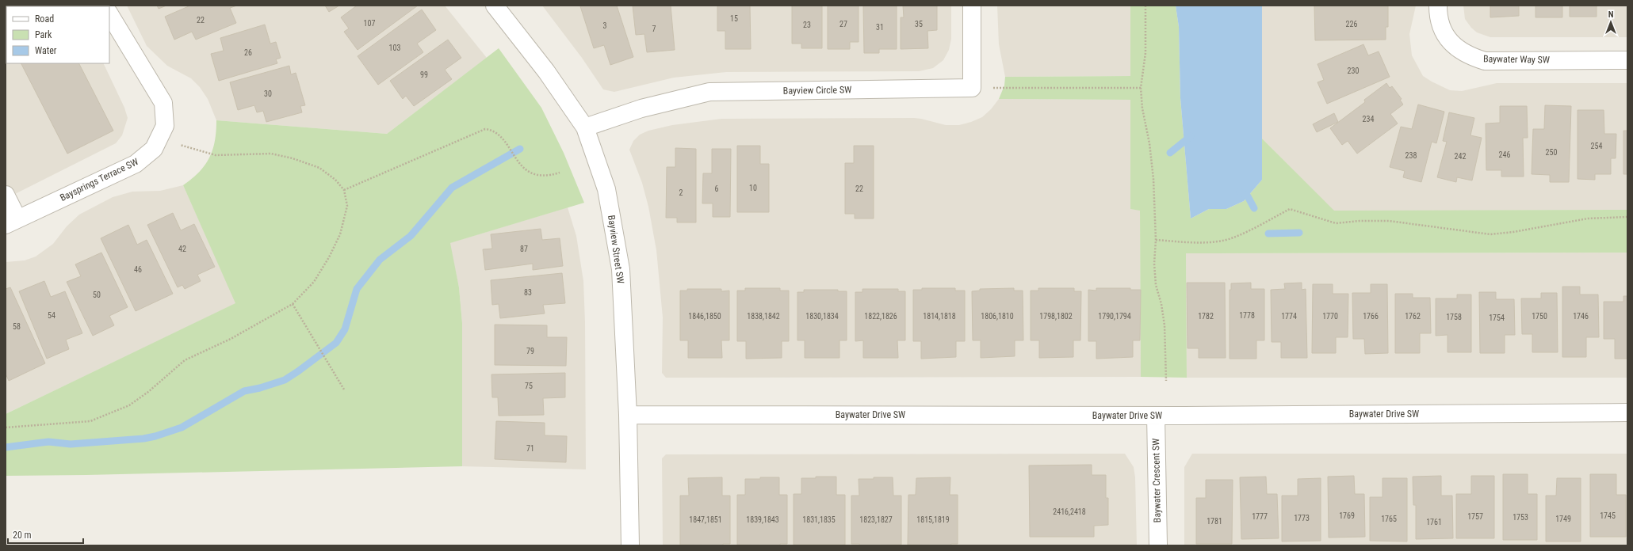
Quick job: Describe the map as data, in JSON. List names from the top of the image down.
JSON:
{
  "streets": {
    "street": [
      "Baywater Way SW",
      "Bayview Circle SW",
      "Baysprings Terrace SW",
      "Bayview Street SW",
      "Baywater Drive SW",
      "Baywater Crescent SW"
    ]
  },
  "crossings": [
    ["Bayview Circle SW", "Bayview Street SW"],
    ["Bayview Street SW", "Baywater Drive SW"],
    ["Baywater Drive SW", "Baywater Crescent SW"]
  ],
  "house_numbers": [
    "15",
    "22",
    "107",
    "27",
    "35",
    "226",
    "23",
    "3",
    "31",
    "7",
    "103",
    "26",
    "230",
    "99",
    "30",
    "234",
    "254",
    "250",
    "246",
    "238",
    "242",
    "10",
    "6",
    "22",
    "2",
    "42",
    "87",
    "46",
    "83",
    "50",
    "54",
    "1778",
    "1846,1850",
    "1838,1842",
    "1830,1834",
    "1822,1826",
    "1814,1818",
    "1806,1810",
    "1798,1802",
    "1790,1794",
    "1782",
    "1774",
    "1770",
    "1766",
    "1762",
    "1750",
    "1746",
    "1758",
    "1754",
    "58",
    "79",
    "75",
    "71",
    "2416,2418",
    "1769",
    "1745",
    "1777",
    "1757",
    "1753",
    "1773",
    "1765",
    "1749",
    "1847,1851",
    "1839,1843",
    "1831,1835",
    "1823,1827",
    "1815,1819",
    "1781",
    "1761"
  ],
  "legend": ["Road", "Park", "Water"],
  "scale_bar": "20 m",
  "north": "top"
}
